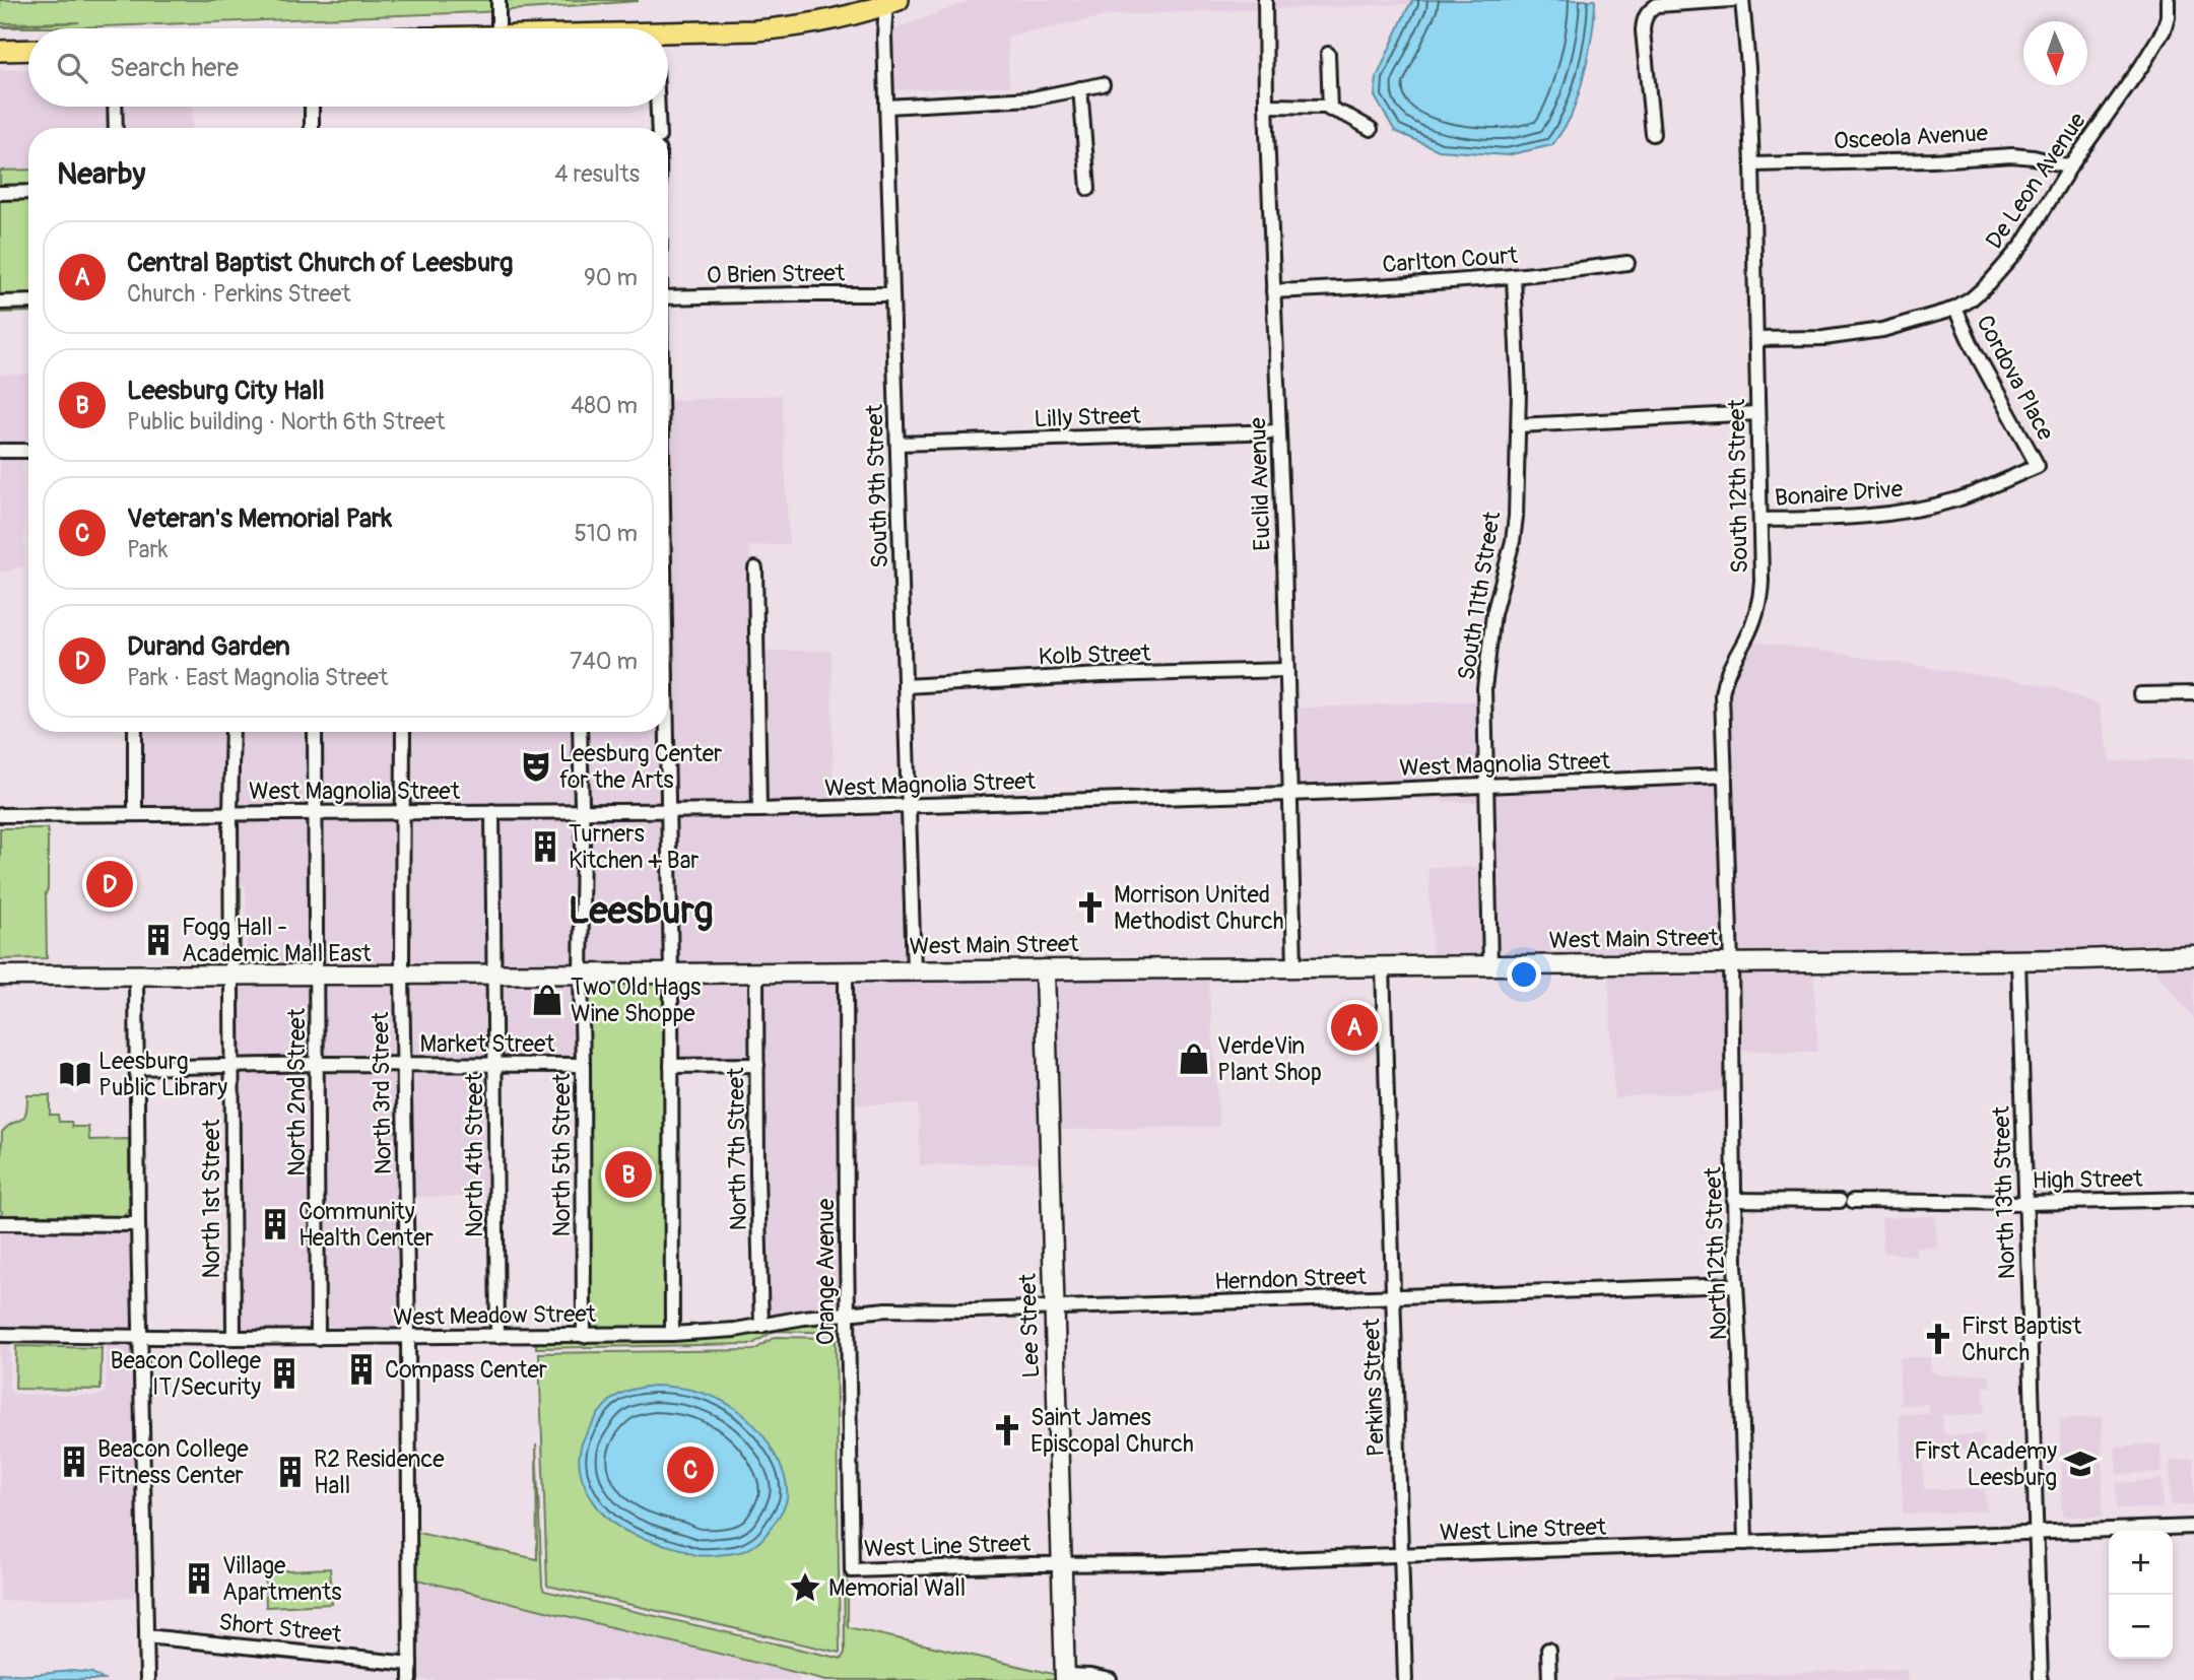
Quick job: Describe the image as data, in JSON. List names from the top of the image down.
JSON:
{
  "streets": {
    "main road": ["West Main Street", "Lee Street"],
    "street": [
      "Osceola Avenue",
      "De Leon Avenue",
      "Carlton Court",
      "O Brien Street",
      "Cordova Place",
      "Lilly Street",
      "Euclid Avenue",
      "South 9th Street",
      "South 12th Street",
      "Bonaire Drive",
      "South 11th Street",
      "Kolb Street",
      "West Magnolia Street",
      "Market Street",
      "North 2nd Street",
      "North 3rd Street",
      "North 7th Street",
      "North 4th Street",
      "North 5th Street",
      "High Street",
      "North 13th Street",
      "North 1st Street",
      "North 12th Street",
      "Orange Avenue",
      "Herndon Street",
      "West Meadow Street",
      "Perkins Street",
      "West Line Street",
      "Short Street"
    ]
  },
  "crossings": [
    ["Osceola Avenue", "De Leon Avenue"],
    ["Osceola Avenue", "South 12th Street"],
    ["De Leon Avenue", "Cordova Place"],
    ["De Leon Avenue", "South 12th Street"],
    ["Carlton Court", "Euclid Avenue"],
    ["Carlton Court", "South 11th Street"],
    ["O Brien Street", "South 9th Street"],
    ["Cordova Place", "Bonaire Drive"],
    ["Lilly Street", "Euclid Avenue"],
    ["Lilly Street", "South 9th Street"],
    ["Euclid Avenue", "Kolb Street"],
    ["Euclid Avenue", "West Magnolia Street"],
    ["Euclid Avenue", "West Main Street"],
    ["South 9th Street", "Kolb Street"],
    ["South 9th Street", "West Magnolia Street"],
    ["South 9th Street", "West Main Street"],
    ["South 12th Street", "Bonaire Drive"],
    ["South 12th Street", "West Magnolia Street"],
    ["South 12th Street", "West Main Street"],
    ["South 12th Street", "North 12th Street"],
    ["South 11th Street", "West Magnolia Street"],
    ["South 11th Street", "West Main Street"],
    ["West Magnolia Street", "North 2nd Street"],
    ["West Magnolia Street", "North 3rd Street"],
    ["West Magnolia Street", "North 4th Street"],
    ["West Magnolia Street", "North 5th Street"],
    ["West Magnolia Street", "North 1st Street"],
    ["West Main Street", "North 2nd Street"],
    ["West Main Street", "North 3rd Street"],
    ["West Main Street", "North 7th Street"],
    ["West Main Street", "North 4th Street"],
    ["West Main Street", "North 5th Street"],
    ["West Main Street", "North 13th Street"],
    ["West Main Street", "North 1st Street"],
    ["West Main Street", "North 12th Street"],
    ["West Main Street", "Orange Avenue"],
    ["West Main Street", "Lee Street"],
    ["West Main Street", "Perkins Street"],
    ["Market Street", "North 2nd Street"],
    ["Market Street", "North 3rd Street"],
    ["Market Street", "North 4th Street"],
    ["Market Street", "North 5th Street"],
    ["Market Street", "North 1st Street"],
    ["North 2nd Street", "West Meadow Street"],
    ["North 3rd Street", "West Meadow Street"],
    ["North 3rd Street", "Short Street"],
    ["North 7th Street", "West Meadow Street"],
    ["North 4th Street", "West Meadow Street"],
    ["North 5th Street", "West Meadow Street"],
    ["High Street", "North 13th Street"],
    ["High Street", "North 12th Street"],
    ["North 13th Street", "West Line Street"],
    ["North 1st Street", "West Meadow Street"],
    ["North 12th Street", "Herndon Street"],
    ["North 12th Street", "West Line Street"],
    ["Orange Avenue", "Herndon Street"],
    ["Orange Avenue", "West Meadow Street"],
    ["Orange Avenue", "West Line Street"],
    ["Herndon Street", "West Meadow Street"],
    ["Herndon Street", "Lee Street"],
    ["Herndon Street", "Perkins Street"],
    ["Lee Street", "West Line Street"],
    ["Perkins Street", "West Line Street"]
  ],
  "districts": ["Leesburg"],
  "places": {
    "theatre": ["Leesburg Center for the Arts"],
    "building": [
      "Turners Kitchen + Bar",
      "Fogg Hall - Academic Mall East",
      "Community Health Center",
      "Compass Center",
      "Beacon College IT/Security",
      "Beacon College Fitness Center",
      "R2 Residence Hall",
      "Village Apartments"
    ],
    "church": ["Morrison United Methodist Church", "First Baptist Church", "Saint James Episcopal Church"],
    "shop": ["Two Old Hags Wine Shoppe", "VerdeVin Plant Shop"],
    "library": ["Leesburg Public Library"],
    "school or university": ["First Academy Leesburg"],
    "place": ["Memorial Wall"]
  },
  "north": "bottom",
  "page": {
    "search": "Search here",
    "heading": ["Nearby", "4 results"],
    "list": [
      {
        "mark": "A",
        "name": "Central Baptist Church of Leesburg",
        "note": "Church · Perkins Street",
        "value": "90 m"
      },
      {
        "mark": "B",
        "name": "Leesburg City Hall",
        "note": "Public building · North 6th Street",
        "value": "480 m"
      },
      {
        "mark": "C",
        "name": "Veteran's Memorial Park",
        "note": "Park",
        "value": "510 m"
      },
      {
        "mark": "D",
        "name": "Durand Garden",
        "note": "Park · East Magnolia Street",
        "value": "740 m"
      }
    ],
    "pins": [
      "D",
      "A",
      "B",
      "C"
    ],
    "map_buttons": ["+", "−"]
  }
}
